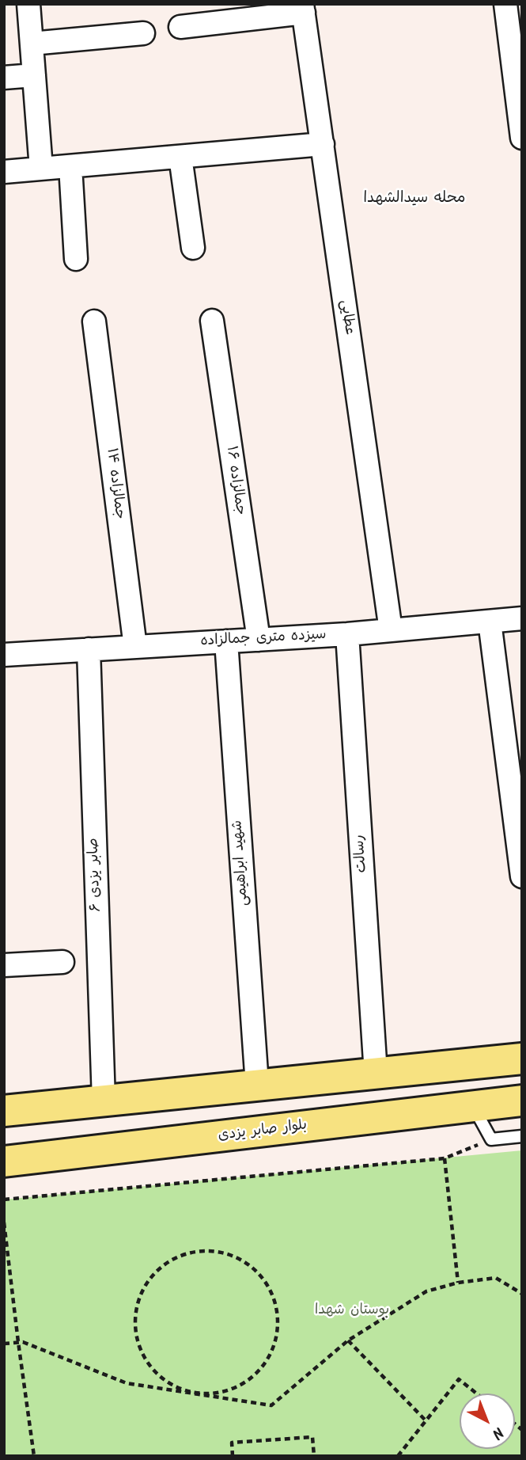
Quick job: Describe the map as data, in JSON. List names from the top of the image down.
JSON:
{
  "streets": {
    "main road": ["بلوار صابر یزدی"],
    "street": [
      "عطایی",
      "جمالزاده ۱۶",
      "جمالزاده ۱۴",
      "سیزده متری جمالزاده",
      "رسالت",
      "شهید ابراهیمی",
      "صابر یزدی ۶"
    ]
  },
  "crossings": [
    ["عطایی", "سیزده متری جمالزاده"],
    ["جمالزاده ۱۶", "سیزده متری جمالزاده"],
    ["جمالزاده ۱۴", "سیزده متری جمالزاده"],
    ["سیزده متری جمالزاده", "رسالت"],
    ["سیزده متری جمالزاده", "شهید ابراهیمی"],
    ["سیزده متری جمالزاده", "صابر یزدی ۶"]
  ],
  "districts": ["محله سیدالشهدا"],
  "parks": ["بوستان شهدا"],
  "north": "bottom right"
}
